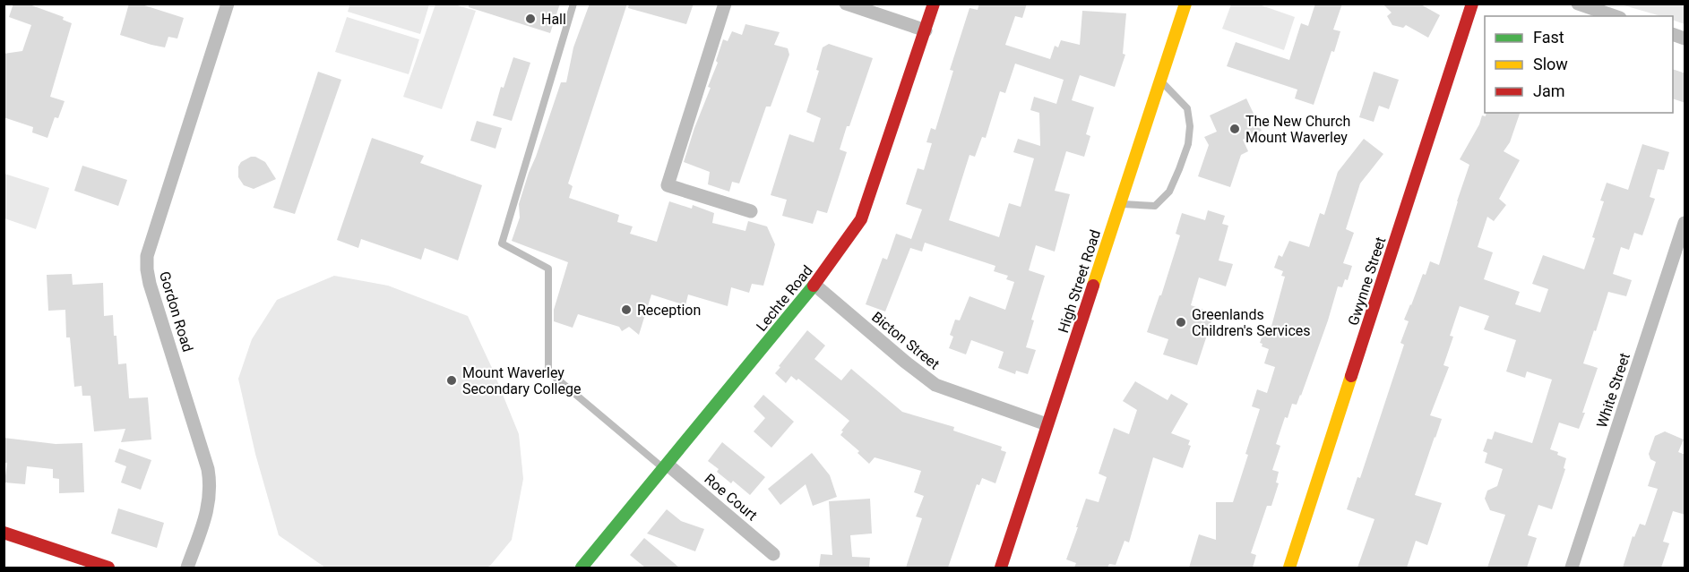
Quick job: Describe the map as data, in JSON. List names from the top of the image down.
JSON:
{
  "streets": {
    "street": [
      "High Street Road",
      "Gwynne Street",
      "Lechte Road",
      "Gordon Road",
      "Bicton Street",
      "White Street",
      "Roe Court"
    ]
  },
  "crossings": [
    ["High Street Road", "Bicton Street"],
    ["Lechte Road", "Bicton Street"],
    ["Lechte Road", "Roe Court"]
  ],
  "places": [
    "Hall",
    "The New Church Mount Waverley",
    "Reception",
    "Greenlands Children's Services",
    "Mount Waverley Secondary College"
  ],
  "legend": ["Fast", "Slow", "Jam"]
}
